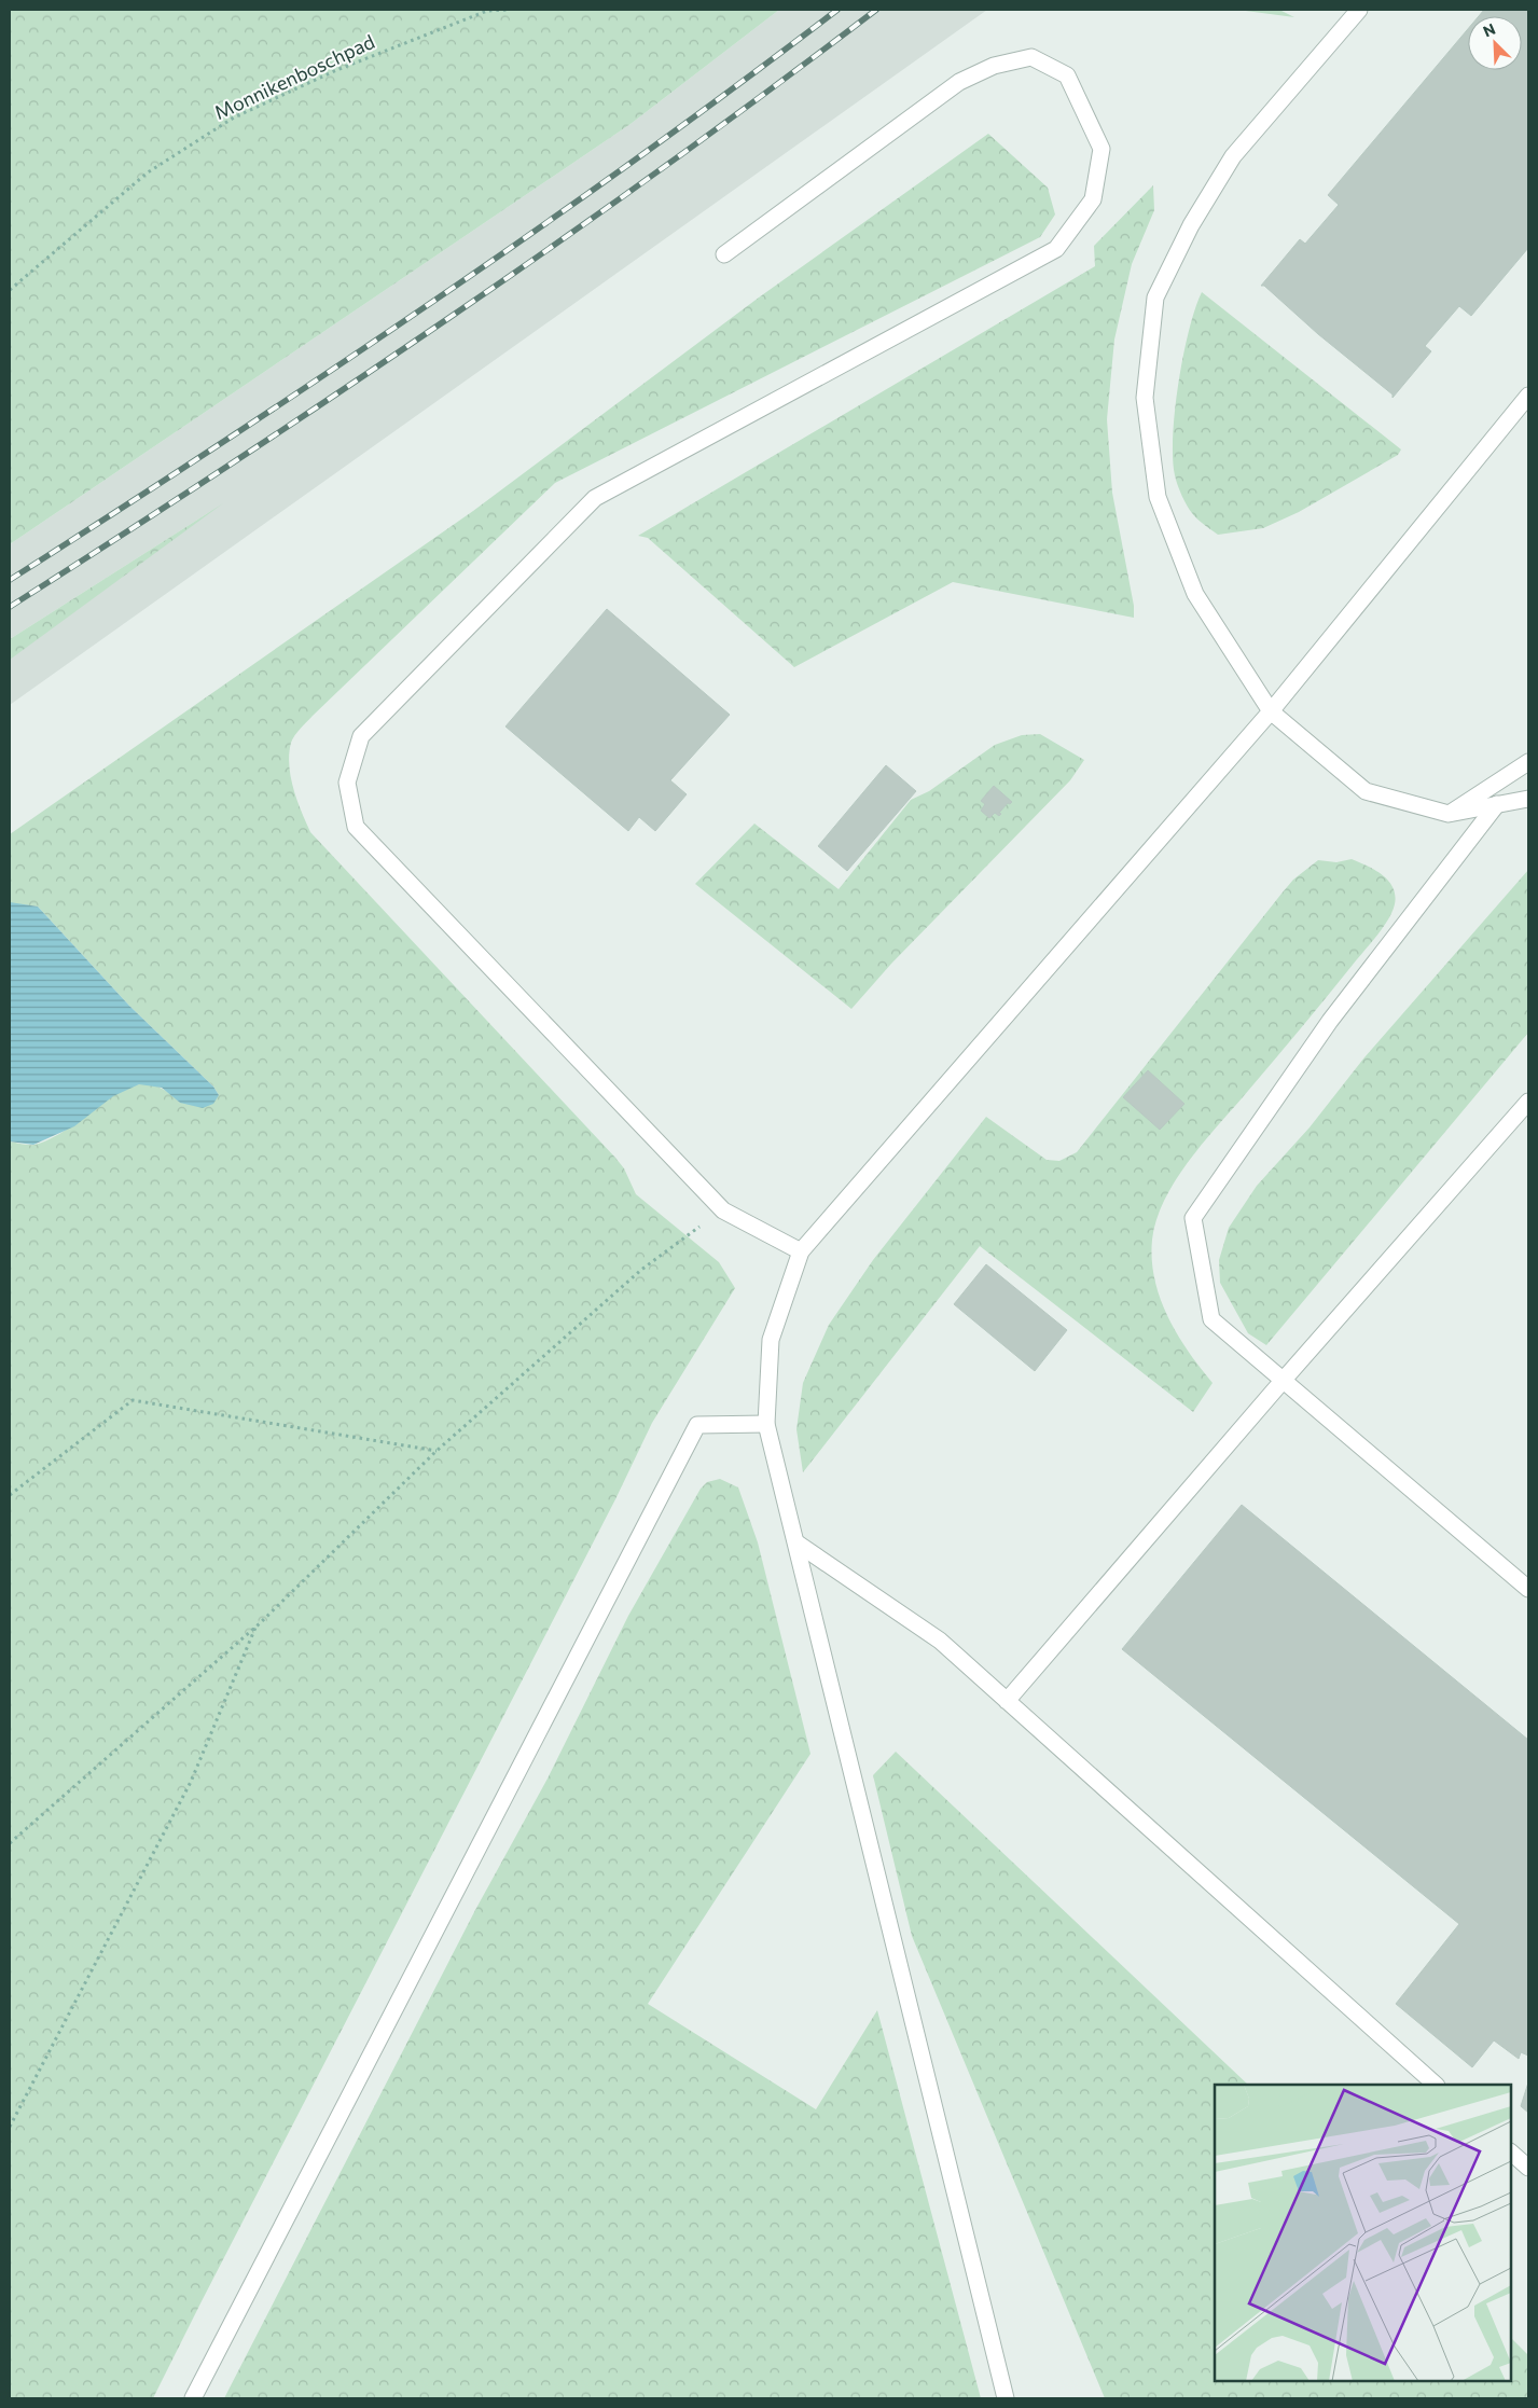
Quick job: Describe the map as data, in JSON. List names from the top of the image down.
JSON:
{
  "streets": {
    "path": ["Monnikenboschpad"]
  },
  "north": "top left"
}
